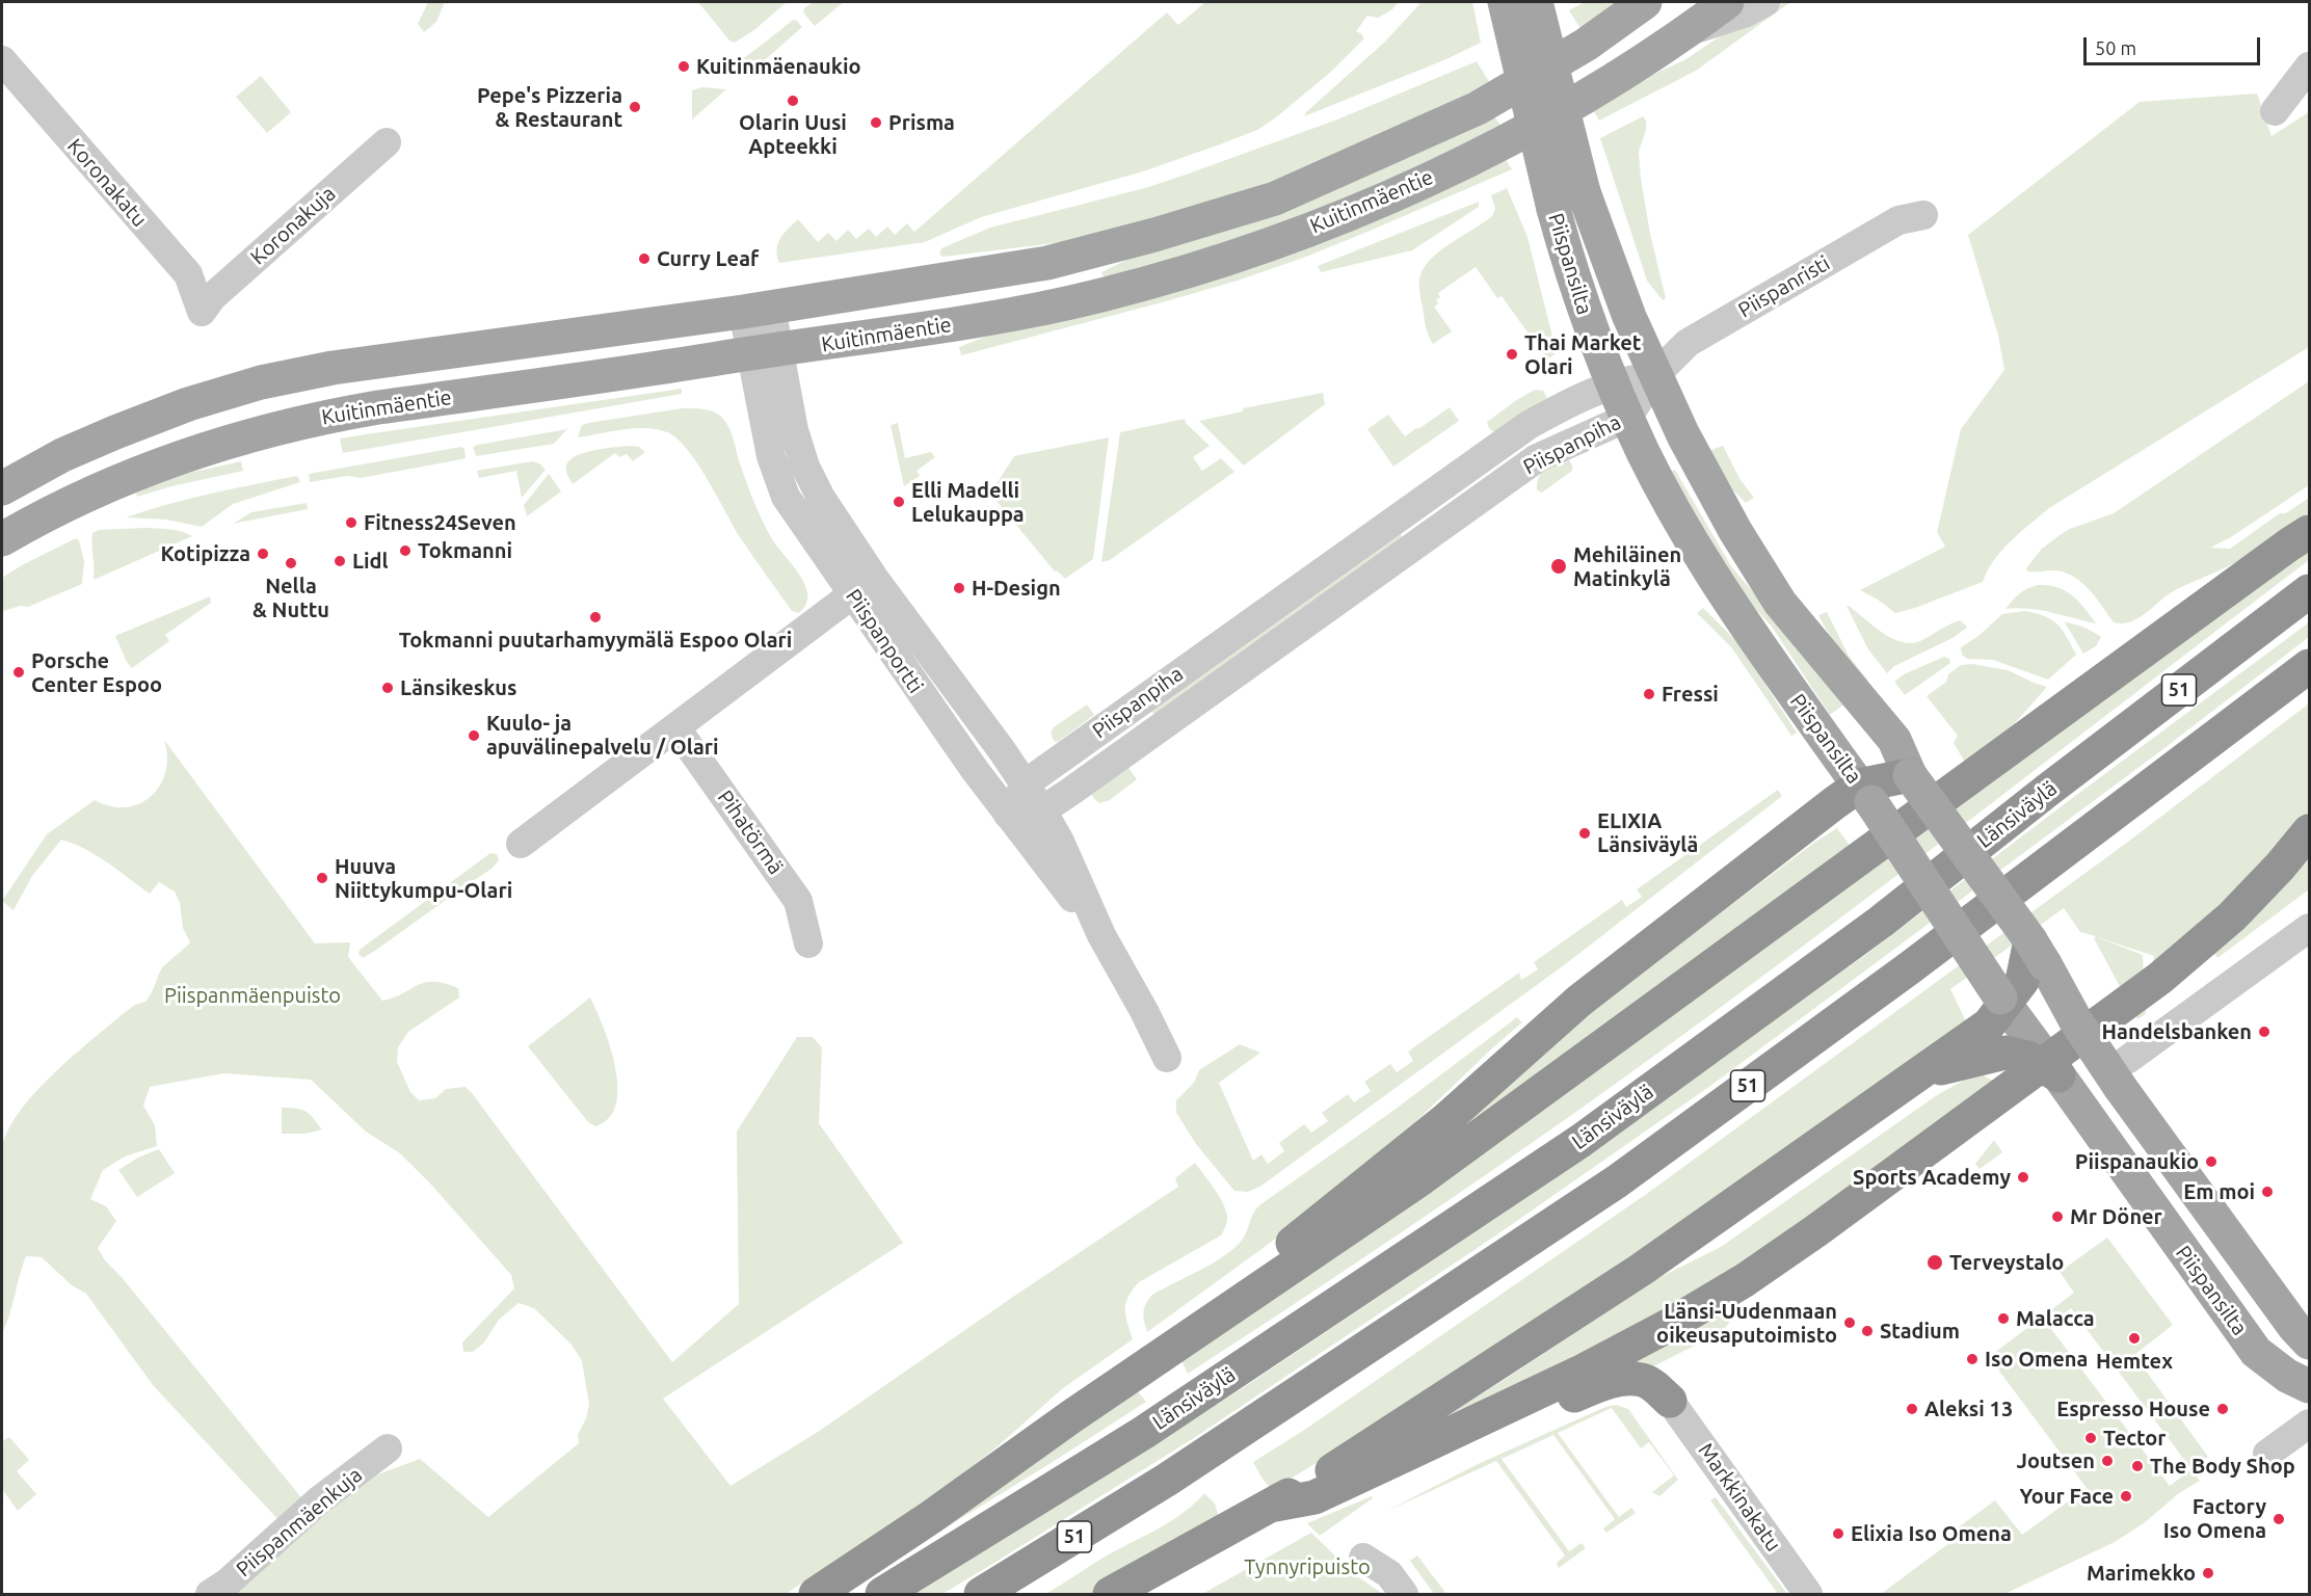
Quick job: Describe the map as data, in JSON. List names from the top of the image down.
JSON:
{
  "streets": {
    "highway": ["51", "Länsiväylä"],
    "main road": ["Kuitinmäentie", "Piispansilta"],
    "street": [
      "Koronakatu",
      "Koronakuja",
      "Piispanristi",
      "Piispanpiha",
      "Piispanportti",
      "Pihatörmä",
      "Markkinakatu",
      "Piispanmäenkuja"
    ]
  },
  "crossings": [
    ["Koronakatu", "Koronakuja"],
    ["Kuitinmäentie", "Piispanportti"],
    ["Piispansilta", "Piispanristi"],
    ["Piispansilta", "Piispanpiha"],
    ["Piispanristi", "Piispanpiha"],
    ["Piispanpiha", "Piispanportti"]
  ],
  "parks": ["Piispanmäenpuisto", "Tynnyripuisto"],
  "places": [
    "Kuitinmäenaukio",
    "Olarin Uusi Apteekki",
    "Pepe's Pizzeria & Restaurant",
    "Prisma",
    "Curry Leaf",
    "Thai Market Olari",
    "Elli Madelli Lelukauppa",
    "Fitness24Seven",
    "Tokmanni",
    "Kotipizza",
    "Lidl",
    "Nella & Nuttu",
    "Mehiläinen Matinkylä",
    "H-Design",
    "Tokmanni puutarhamyymälä Espoo Olari",
    "Porsche Center Espoo",
    "Länsikeskus",
    "Fressi",
    "Kuulo- ja apuvälinepalvelu / Olari",
    "ELIXIA Länsiväylä",
    "Huuva Niittykumpu-Olari",
    "Handelsbanken",
    "Piispanaukio",
    "Sports Academy",
    "Em moi",
    "Mr Döner",
    "Terveystalo",
    "Malacca",
    "Länsi-Uudenmaan oikeusaputoimisto",
    "Stadium",
    "Hemtex",
    "Iso Omena",
    "Aleksi 13",
    "Espresso House",
    "Tector",
    "Joutsen",
    "The Body Shop",
    "Your Face",
    "Factory Iso Omena",
    "Elixia Iso Omena",
    "Marimekko"
  ],
  "scale_bar": "50 m"
}
